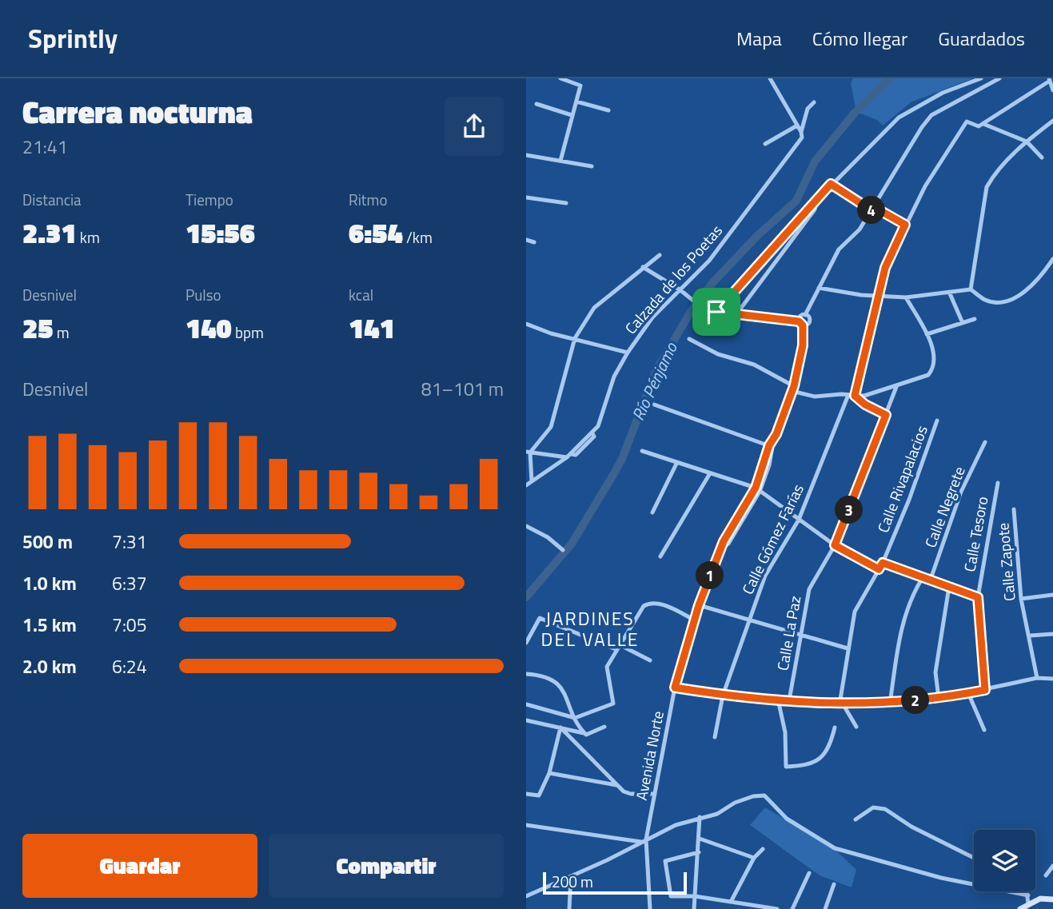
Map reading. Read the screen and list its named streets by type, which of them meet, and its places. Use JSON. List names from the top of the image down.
{
  "streets": {
    "street": [
      "Calzada de los Poetas",
      "Calle Rivapalacios",
      "Calle Negrete",
      "Calle Tesoro",
      "Calle Gómez Farías",
      "Calle Zapote",
      "Calle La Paz",
      "Avenida Norte"
    ]
  },
  "districts": ["JARDINES DEL VALLE"],
  "water": ["Río Pénjamo"],
  "scale_bar": "200 m",
  "page": {
    "header": "Sprintly",
    "nav": ["Mapa", "Cómo llegar", "Guardados"],
    "heading": ["Carrera nocturna", "21:41"],
    "stats": [
      ["Distancia", "2.31 km"],
      ["Tiempo", "15:56"],
      ["Ritmo", "6:54 /km"],
      ["Desnivel", "25 m"],
      ["Pulso", "140 bpm"],
      ["kcal", "141"]
    ],
    "pins": [
      "4",
      "3",
      "1",
      "2"
    ],
    "chart": ["Desnivel", "81–101 m"],
    "list": [
      {
        "name": "500 m",
        "note": "7:31"
      },
      {
        "name": "1.0 km",
        "note": "6:37"
      },
      {
        "name": "1.5 km",
        "note": "7:05"
      },
      {
        "name": "2.0 km",
        "note": "6:24"
      }
    ],
    "buttons": ["Guardar", "Compartir"],
    "scale": "200 m"
  }
}
